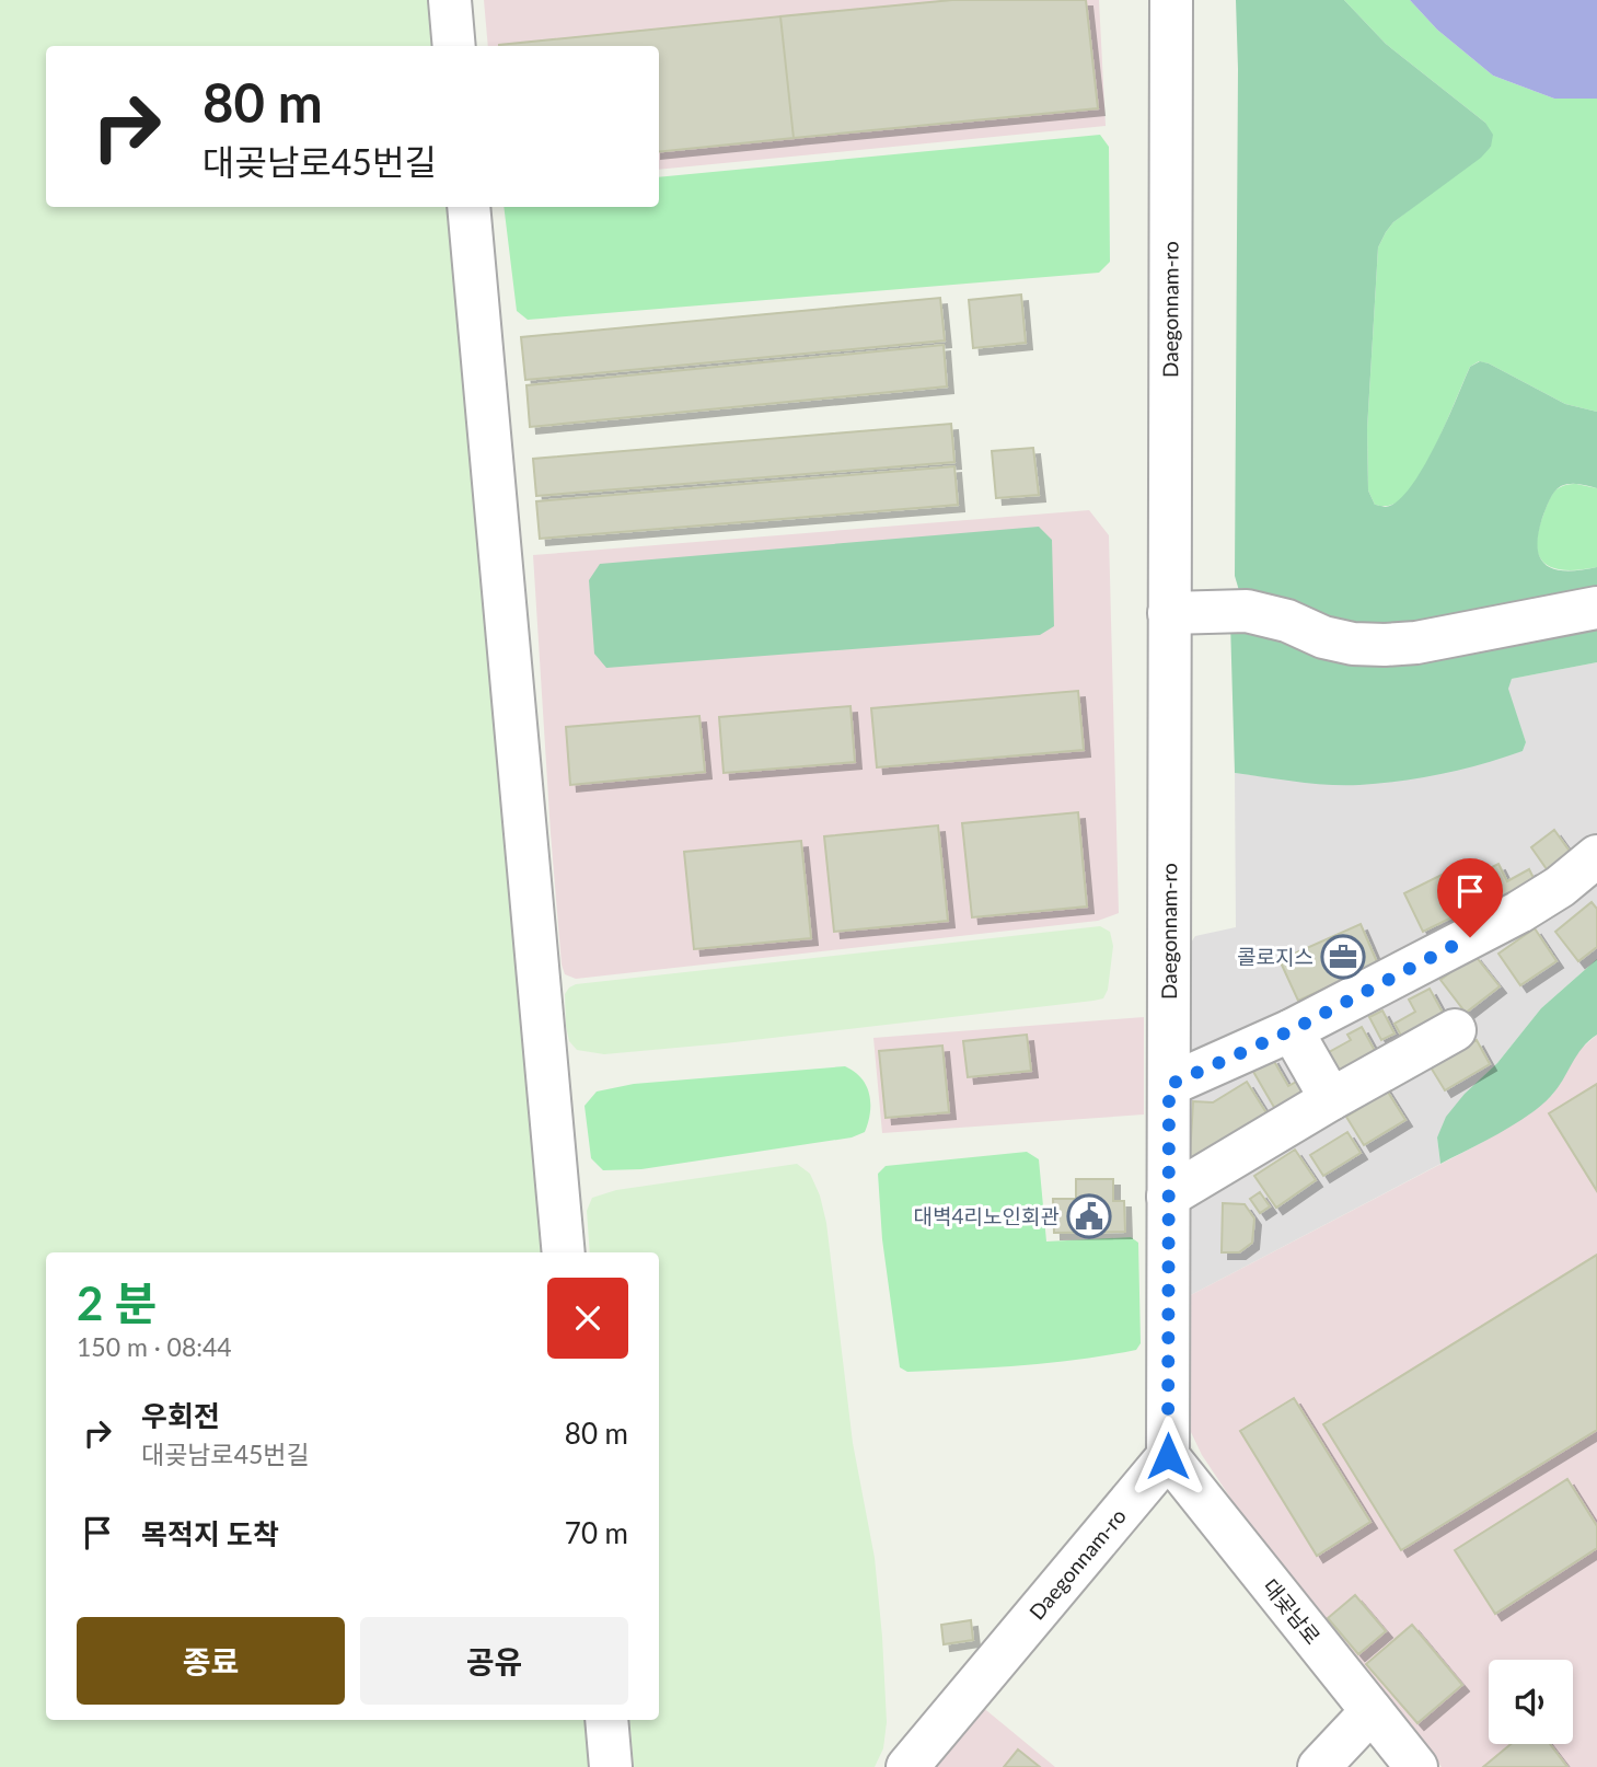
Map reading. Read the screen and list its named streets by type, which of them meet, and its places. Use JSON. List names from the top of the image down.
{
  "streets": {
    "street": ["Daegonnam-ro", "대곶남로"]
  },
  "crossings": [
    ["Daegonnam-ro", "대곶남로"]
  ],
  "places": {
    "office": ["콜로지스"],
    "public building": ["대벽4리노인회관"]
  },
  "page": {
    "turn": ["80 m", "대곶남로45번길"],
    "heading": ["2 분", "150 m · 08:44"],
    "list": [
      {
        "name": "우회전",
        "note": "대곶남로45번길",
        "value": "80 m"
      },
      {
        "name": "목적지 도착",
        "value": "70 m"
      }
    ],
    "buttons": ["종료", "공유"]
  }
}
